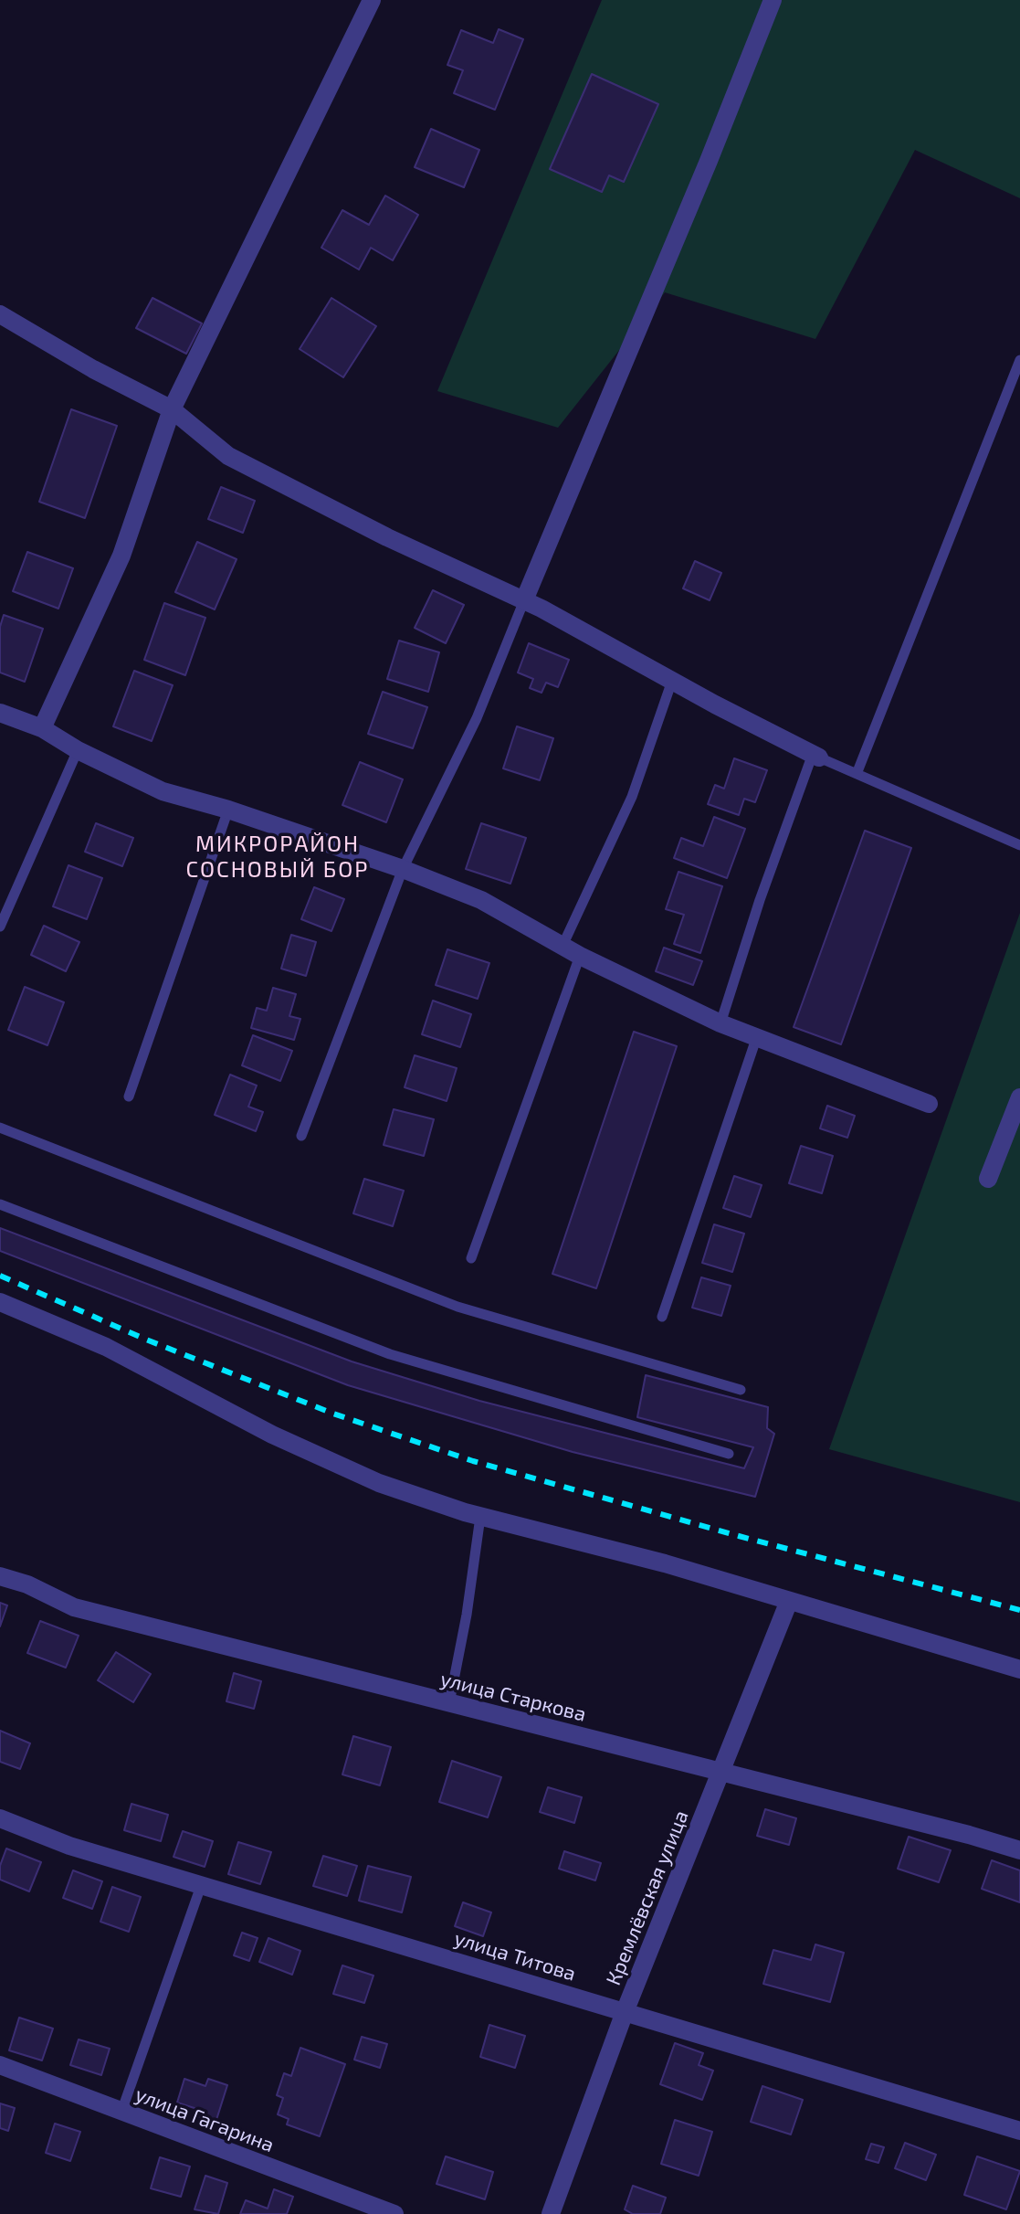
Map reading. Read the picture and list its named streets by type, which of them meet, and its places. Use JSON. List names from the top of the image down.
{
  "streets": {
    "street": [
      "улица Старкова",
      "Кремлёвская улица",
      "улица Титова",
      "улица Гагарина"
    ]
  },
  "crossings": [
    ["улица Старкова", "Кремлёвская улица"],
    ["Кремлёвская улица", "улица Титова"]
  ],
  "districts": ["МИКРОРАЙОН СОСНОВЫЙ БОР"]
}
